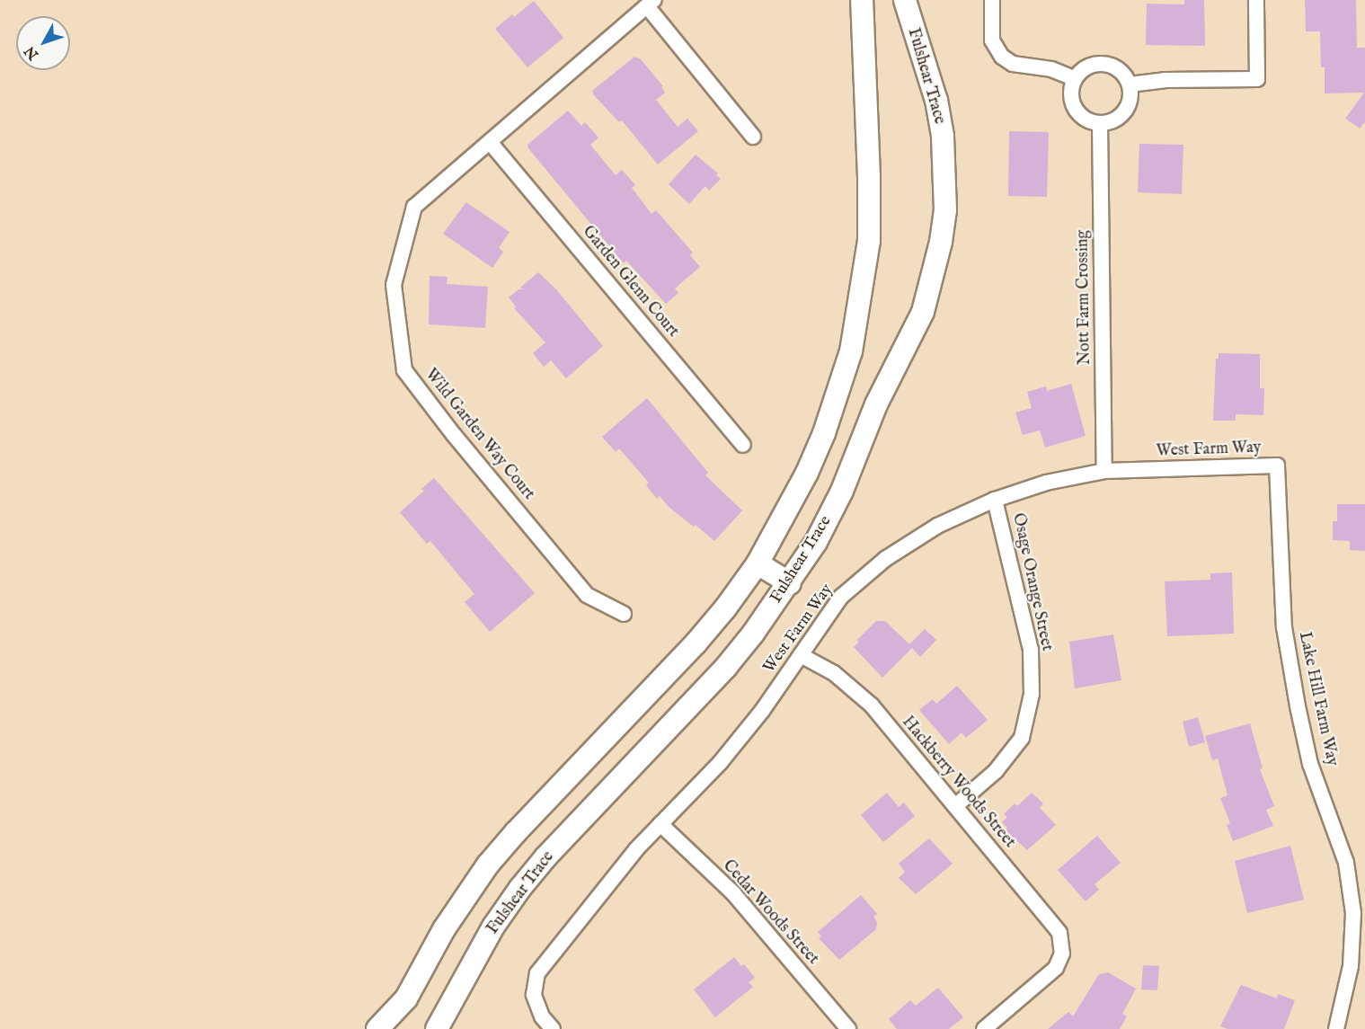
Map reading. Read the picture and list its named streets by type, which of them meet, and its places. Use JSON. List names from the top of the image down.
{
  "streets": {
    "street": [
      "Fulshear Trace",
      "Garden Glenn Court",
      "Nott Farm Crossing",
      "Wild Garden Way Court",
      "West Farm Way",
      "Osage Orange Street",
      "Lake Hill Farm Way",
      "Hackberry Woods Street",
      "Cedar Woods Street"
    ]
  },
  "crossings": [
    ["Garden Glenn Court", "Wild Garden Way Court"],
    ["Nott Farm Crossing", "West Farm Way"],
    ["West Farm Way", "Osage Orange Street"],
    ["West Farm Way", "Lake Hill Farm Way"],
    ["West Farm Way", "Hackberry Woods Street"],
    ["West Farm Way", "Cedar Woods Street"],
    ["Osage Orange Street", "Hackberry Woods Street"]
  ],
  "north": "bottom left"
}
